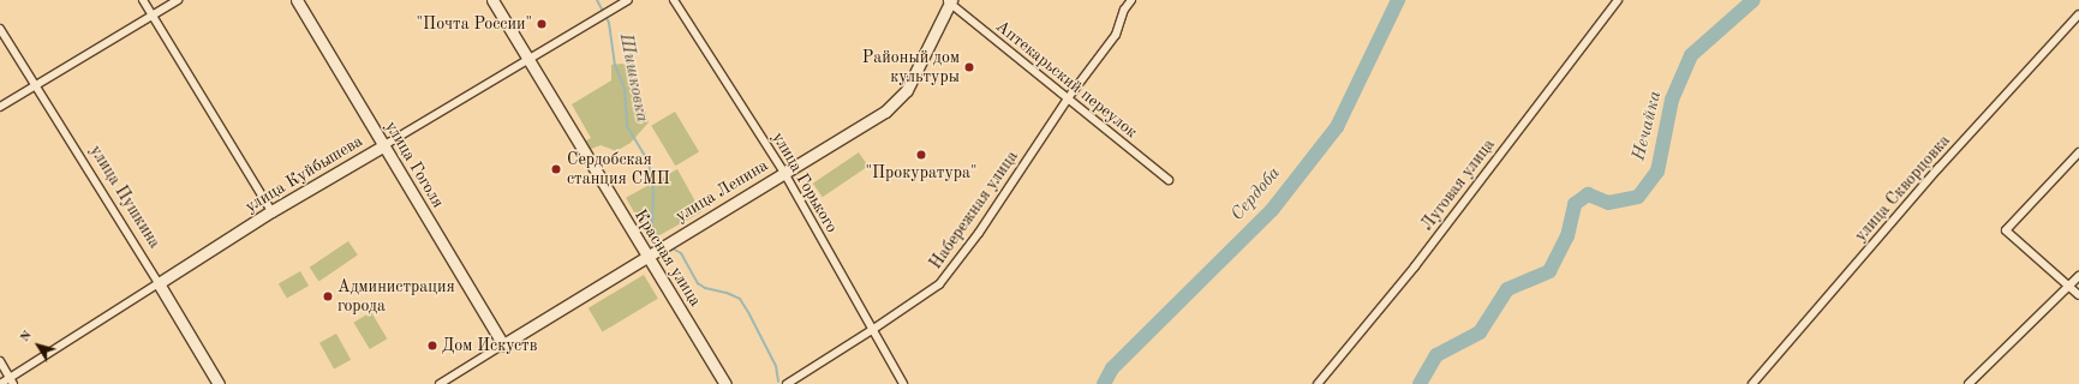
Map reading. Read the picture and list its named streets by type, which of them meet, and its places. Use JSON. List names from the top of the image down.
{
  "streets": {
    "street": [
      "Аптекарьский переулок",
      "улица Гоголя",
      "улица Куйбышева",
      "улица Горького",
      "Луговая улица",
      "улица Скворцовка",
      "улица Ленина",
      "улица Пушкина",
      "Набережная улица",
      "Красная улица"
    ]
  },
  "crossings": [
    ["Аптекарьский переулок", "улица Ленина"],
    ["Аптекарьский переулок", "Набережная улица"],
    ["улица Гоголя", "улица Куйбышева"],
    ["улица Гоголя", "улица Ленина"],
    ["улица Куйбышева", "улица Пушкина"],
    ["улица Куйбышева", "Красная улица"],
    ["улица Горького", "улица Ленина"],
    ["улица Горького", "Набережная улица"],
    ["улица Ленина", "Красная улица"]
  ],
  "water": ["Шишковка", "Нечайка", "Сердоба"],
  "places": [
    "\"Почта России\"",
    "Районый дом культуры",
    "\"Прокуратура\"",
    "Сердобская станция СМП",
    "Администрация города",
    "Дом Искуств"
  ],
  "north": "top left"
}
